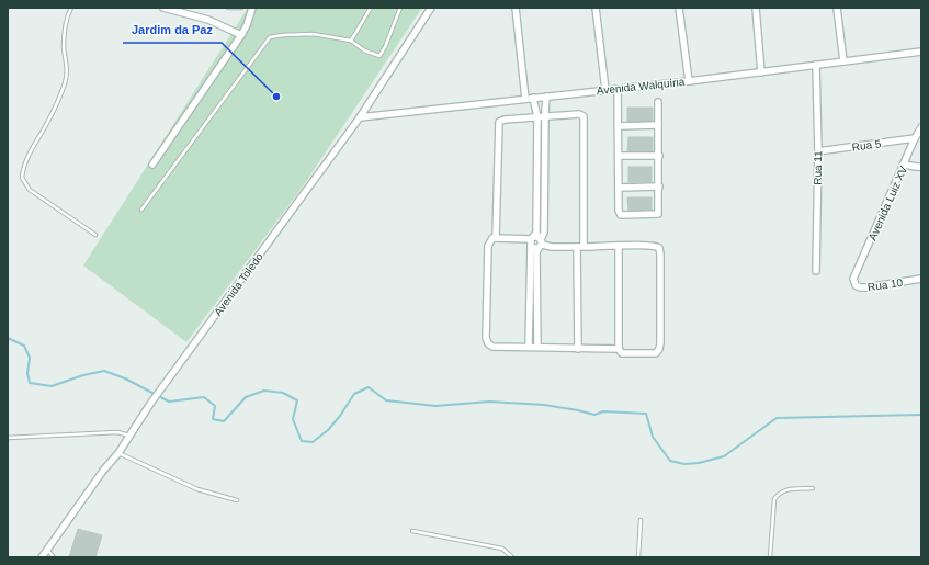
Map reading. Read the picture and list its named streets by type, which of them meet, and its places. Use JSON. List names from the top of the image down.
{
  "streets": {
    "street": [
      "Avenida Walquíria",
      "Rua 5",
      "Rua 11",
      "Avenida Luiz XV",
      "Avenida Toledo",
      "Rua 10"
    ]
  },
  "crossings": [
    ["Avenida Walquíria", "Rua 11"],
    ["Avenida Walquíria", "Avenida Toledo"],
    ["Rua 5", "Rua 11"],
    ["Rua 5", "Avenida Luiz XV"],
    ["Avenida Luiz XV", "Rua 10"]
  ],
  "places": ["Jardim da Paz"]
}
